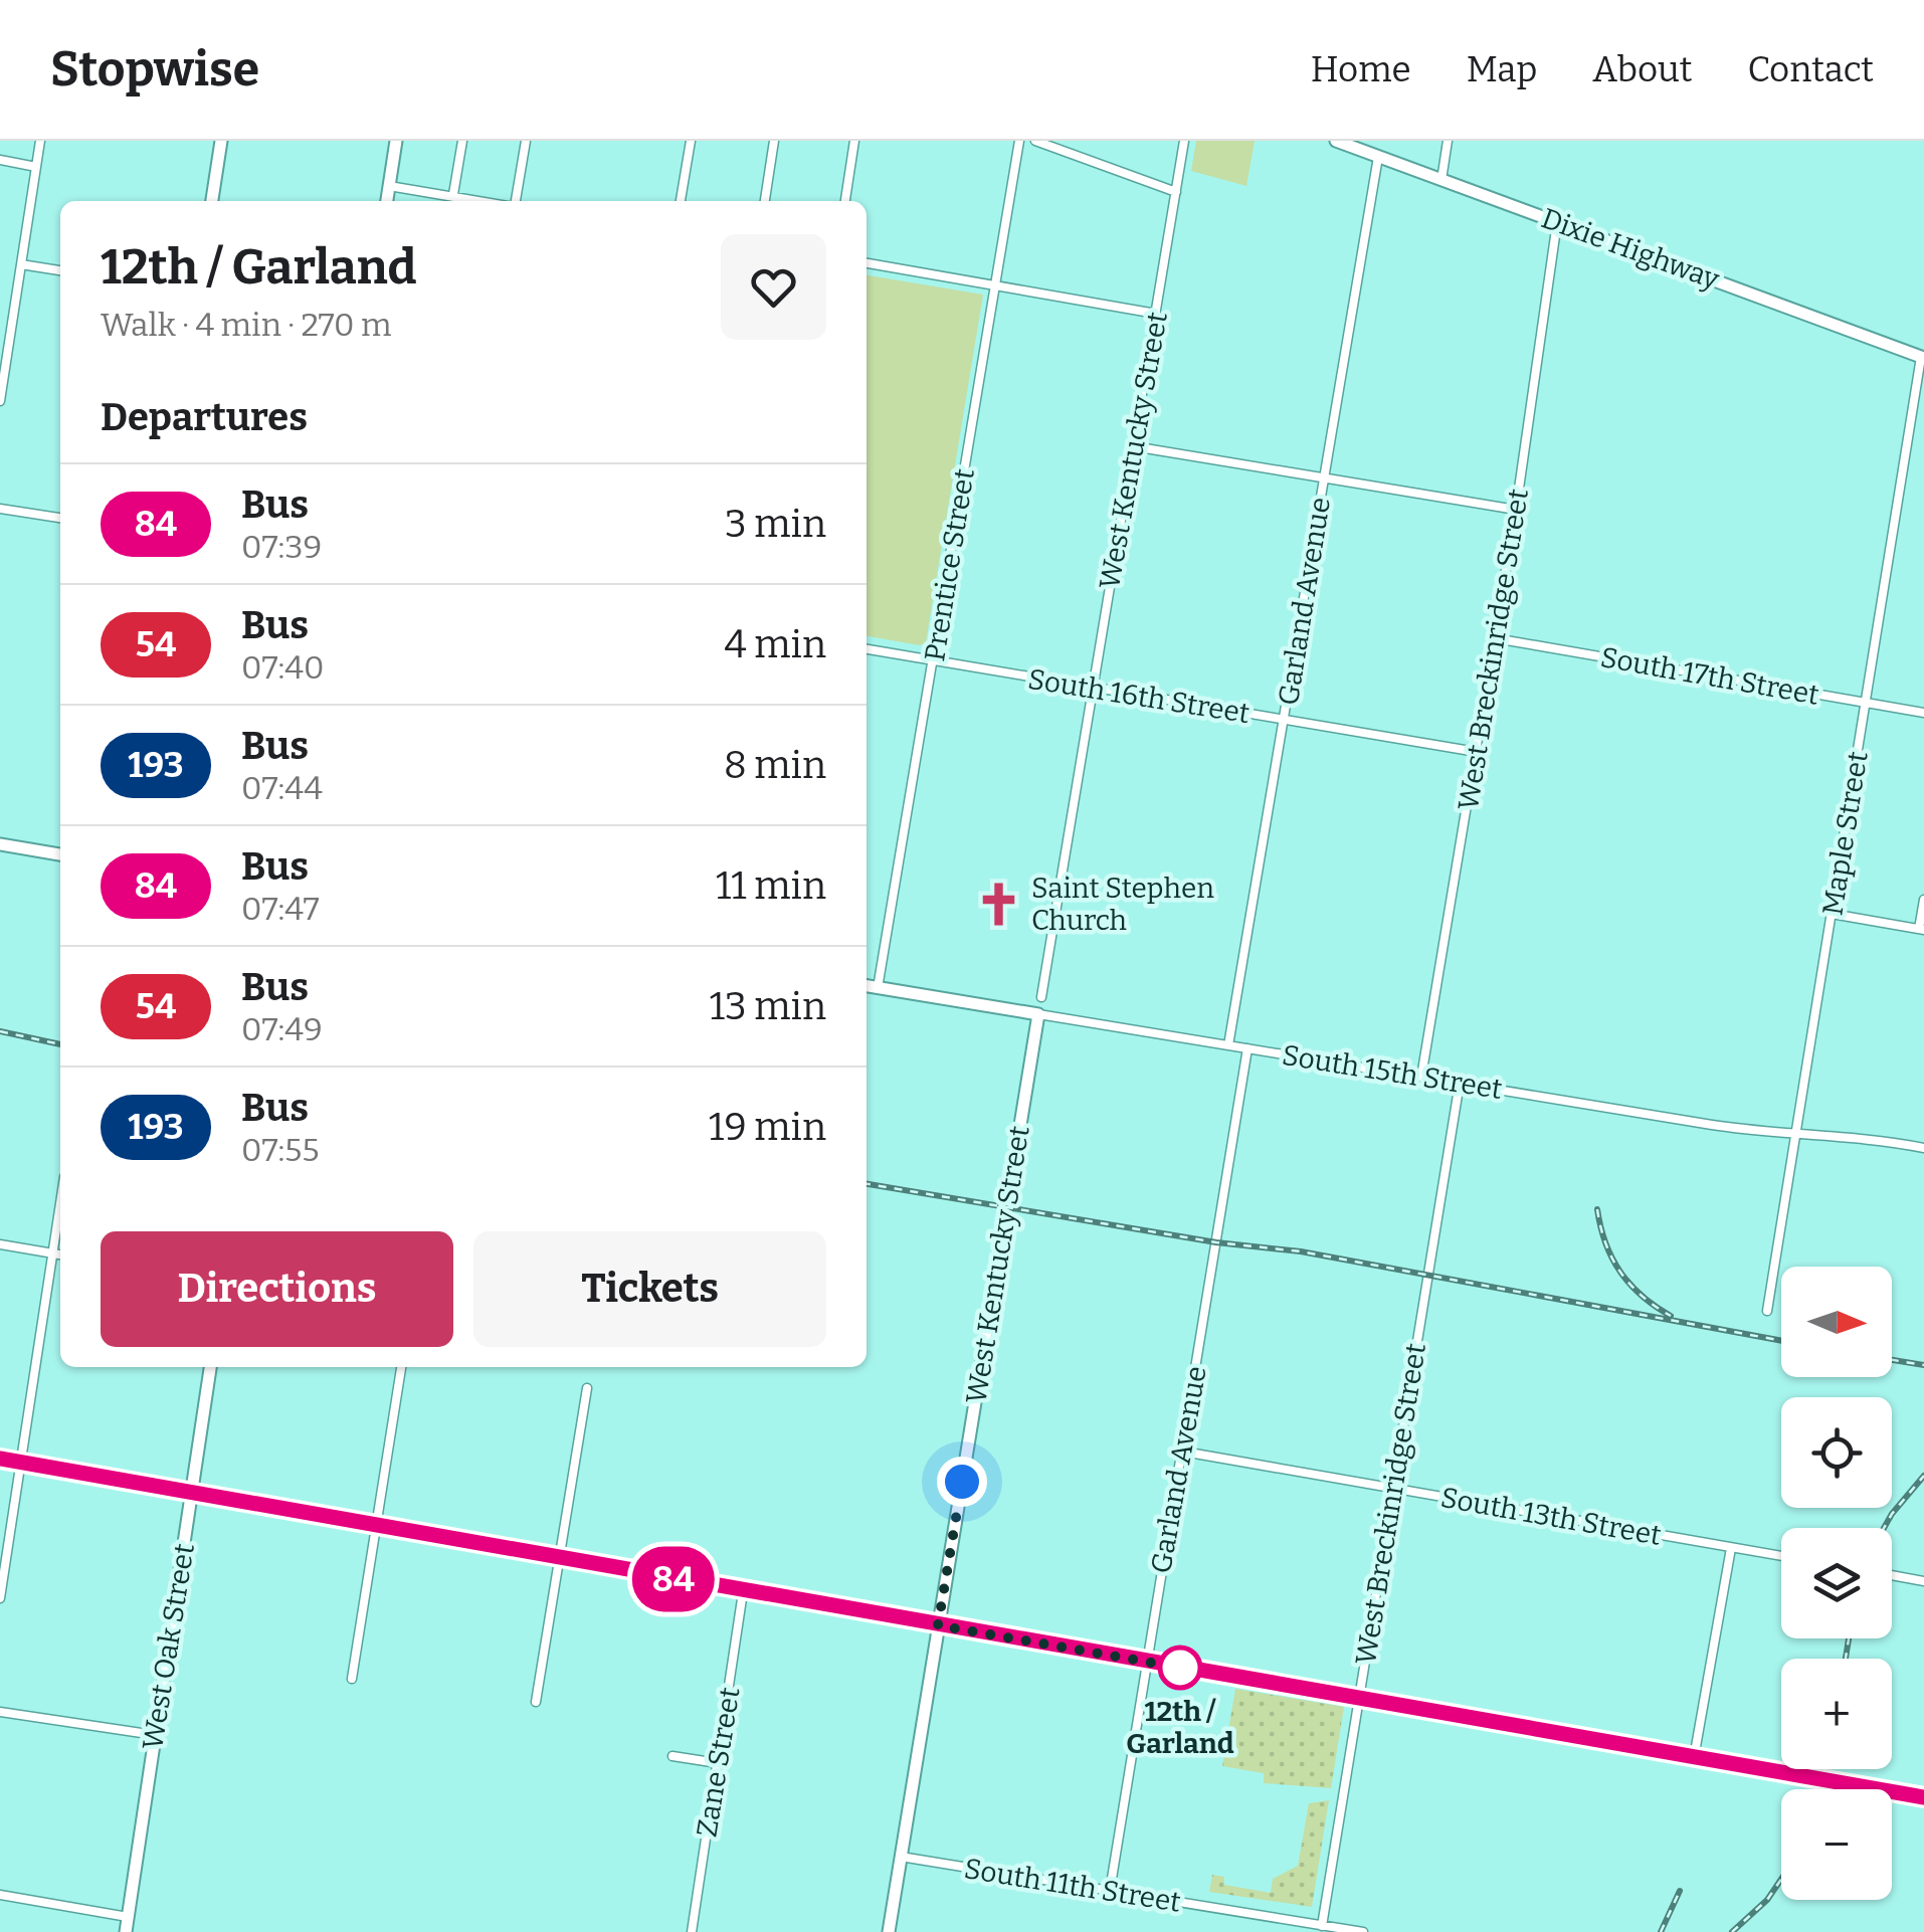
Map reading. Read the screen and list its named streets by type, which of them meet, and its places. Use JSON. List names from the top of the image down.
{
  "streets": {
    "street": [
      "Dixie Highway",
      "West Kentucky Street",
      "Prentice Street",
      "Garland Avenue",
      "West Breckinridge Street",
      "South 17th Street",
      "South 16th Street",
      "Maple Street",
      "South 15th Street",
      "South 13th Street",
      "West Oak Street",
      "Zane Street",
      "South 11th Street"
    ]
  },
  "crossings": [
    ["Dixie Highway", "Garland Avenue"],
    ["Dixie Highway", "West Breckinridge Street"],
    ["Dixie Highway", "Maple Street"],
    ["West Kentucky Street", "South 16th Street"],
    ["West Kentucky Street", "South 15th Street"],
    ["West Kentucky Street", "South 11th Street"],
    ["Prentice Street", "South 16th Street"],
    ["Prentice Street", "South 15th Street"],
    ["Garland Avenue", "South 16th Street"],
    ["Garland Avenue", "South 15th Street"],
    ["Garland Avenue", "South 13th Street"],
    ["Garland Avenue", "South 11th Street"],
    ["West Breckinridge Street", "South 17th Street"],
    ["West Breckinridge Street", "South 16th Street"],
    ["West Breckinridge Street", "South 15th Street"],
    ["West Breckinridge Street", "South 13th Street"],
    ["West Breckinridge Street", "South 11th Street"],
    ["South 17th Street", "Maple Street"],
    ["Maple Street", "South 15th Street"]
  ],
  "places": {
    "church": ["Saint Stephen Church"],
    "other": ["12th / Garland"]
  },
  "lines": ["bus line 84"],
  "north": "right",
  "page": {
    "header": "Stopwise",
    "nav": [
      "Home",
      "Map",
      "About",
      "Contact"
    ],
    "on_map": "84",
    "heading": [
      ["12th / Garland", "Walk · 4 min · 270 m"],
      "Departures"
    ],
    "list": [
      {
        "mark": "84",
        "name": "Bus",
        "note": "07:39",
        "value": "3 min"
      },
      {
        "mark": "54",
        "name": "Bus",
        "note": "07:40",
        "value": "4 min"
      },
      {
        "mark": "193",
        "name": "Bus",
        "note": "07:44",
        "value": "8 min"
      },
      {
        "mark": "84",
        "name": "Bus",
        "note": "07:47",
        "value": "11 min"
      },
      {
        "mark": "54",
        "name": "Bus",
        "note": "07:49",
        "value": "13 min"
      },
      {
        "mark": "193",
        "name": "Bus",
        "note": "07:55",
        "value": "19 min"
      }
    ],
    "buttons": ["Directions", "Tickets"],
    "map_buttons": ["+", "−"]
  }
}
